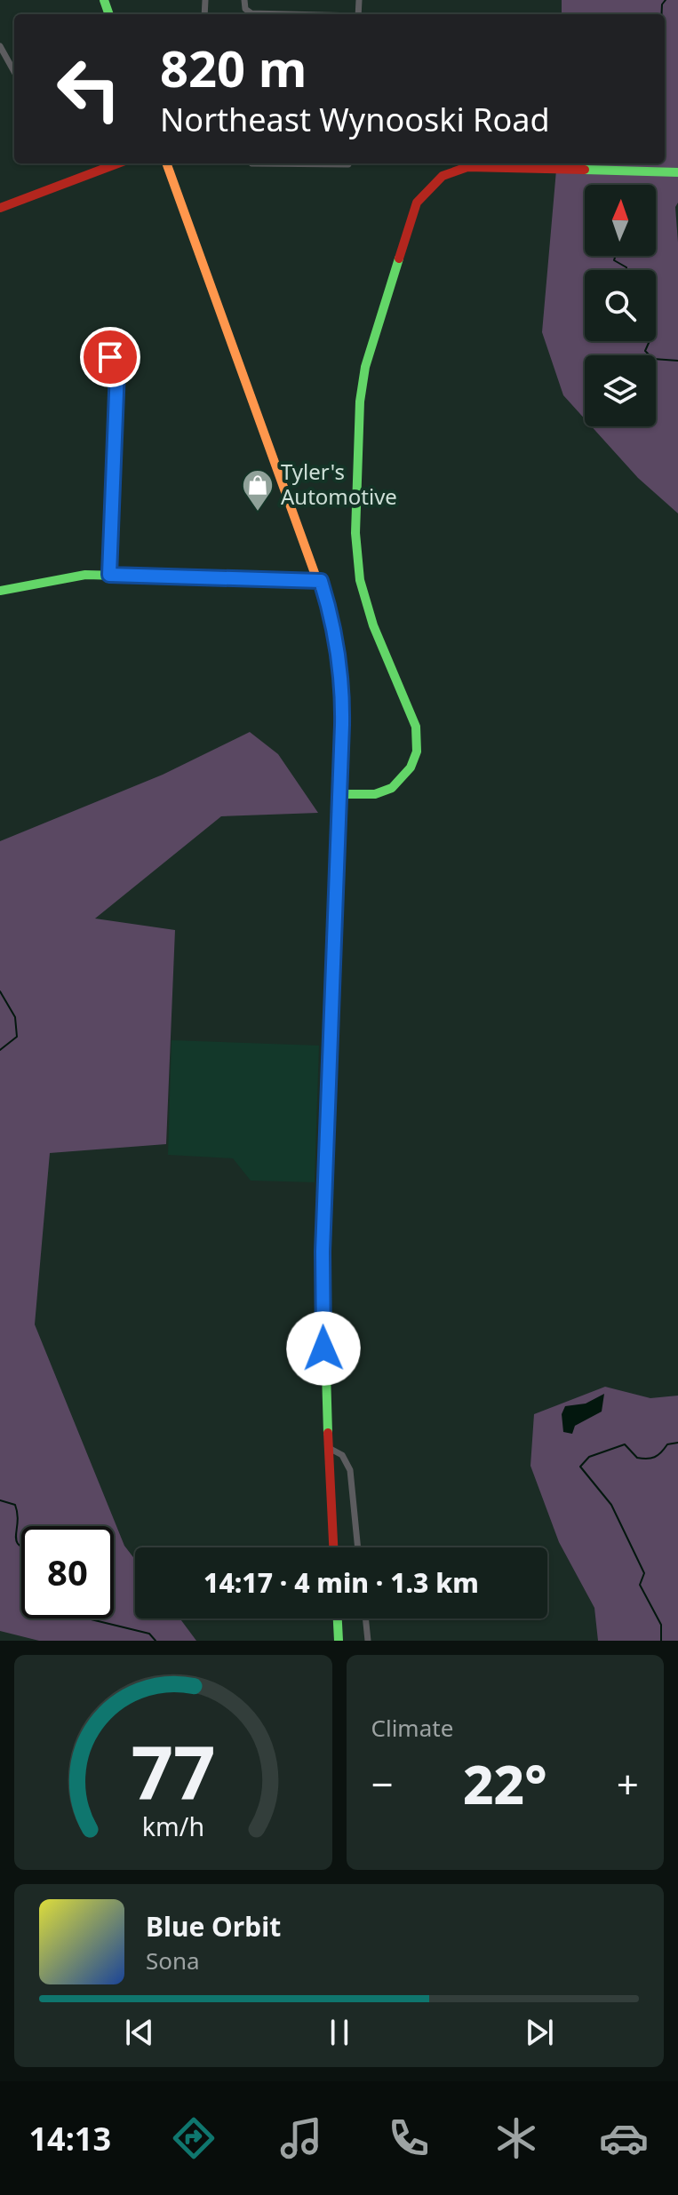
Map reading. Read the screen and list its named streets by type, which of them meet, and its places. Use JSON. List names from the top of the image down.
{
  "places": {
    "shop": ["Tyler's Automotive"]
  },
  "north": "top",
  "page": {
    "turn": ["820 m", "Northeast Wynooski Road"],
    "limit": "80",
    "trip": "14:17 · 4 min · 1.3 km",
    "tile": "Climate",
    "heat": ["−", "22°", "+"],
    "song": ["Blue Orbit", "Sona"],
    "tabs": "14:13",
    "gauge": ["77", "km/h"]
  }
}
